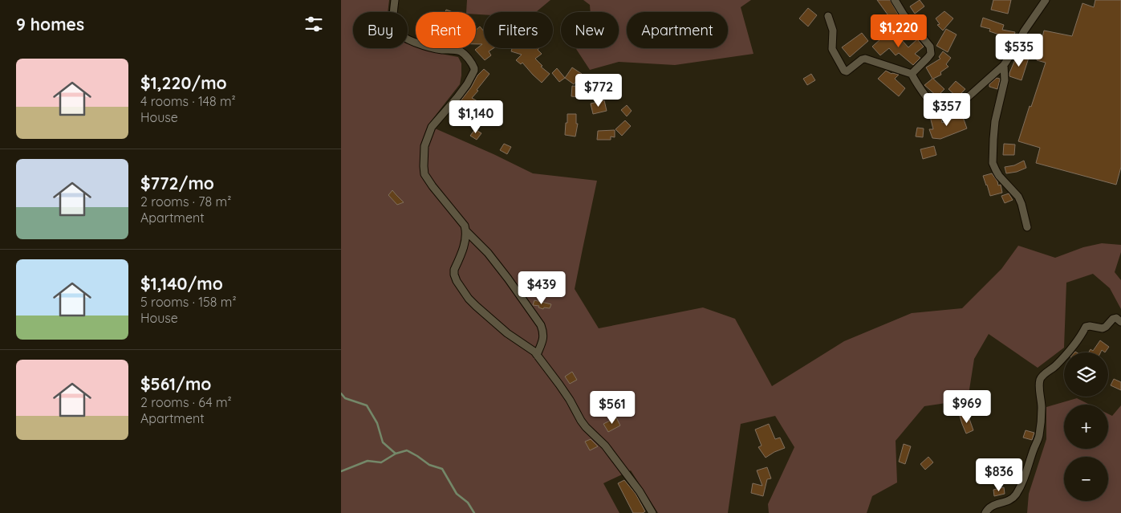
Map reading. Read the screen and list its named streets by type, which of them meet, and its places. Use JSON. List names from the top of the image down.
{
  "page": {
    "heading": "9 homes",
    "chip": [
      "Buy",
      "Rent",
      "Filters",
      "New",
      "Apartment"
    ],
    "price": [
      "$1,220",
      "$535",
      "$772",
      "$357",
      "$1,140",
      "$439",
      "$969",
      "$561",
      "$836"
    ],
    "list": [
      {
        "name": "$1,220/mo",
        "note": "4 rooms · 148 m² · House"
      },
      {
        "name": "$772/mo",
        "note": "2 rooms · 78 m² · Apartment"
      },
      {
        "name": "$1,140/mo",
        "note": "5 rooms · 158 m² · House"
      },
      {
        "name": "$561/mo",
        "note": "2 rooms · 64 m² · Apartment"
      }
    ],
    "map_buttons": ["+", "−"]
  }
}
